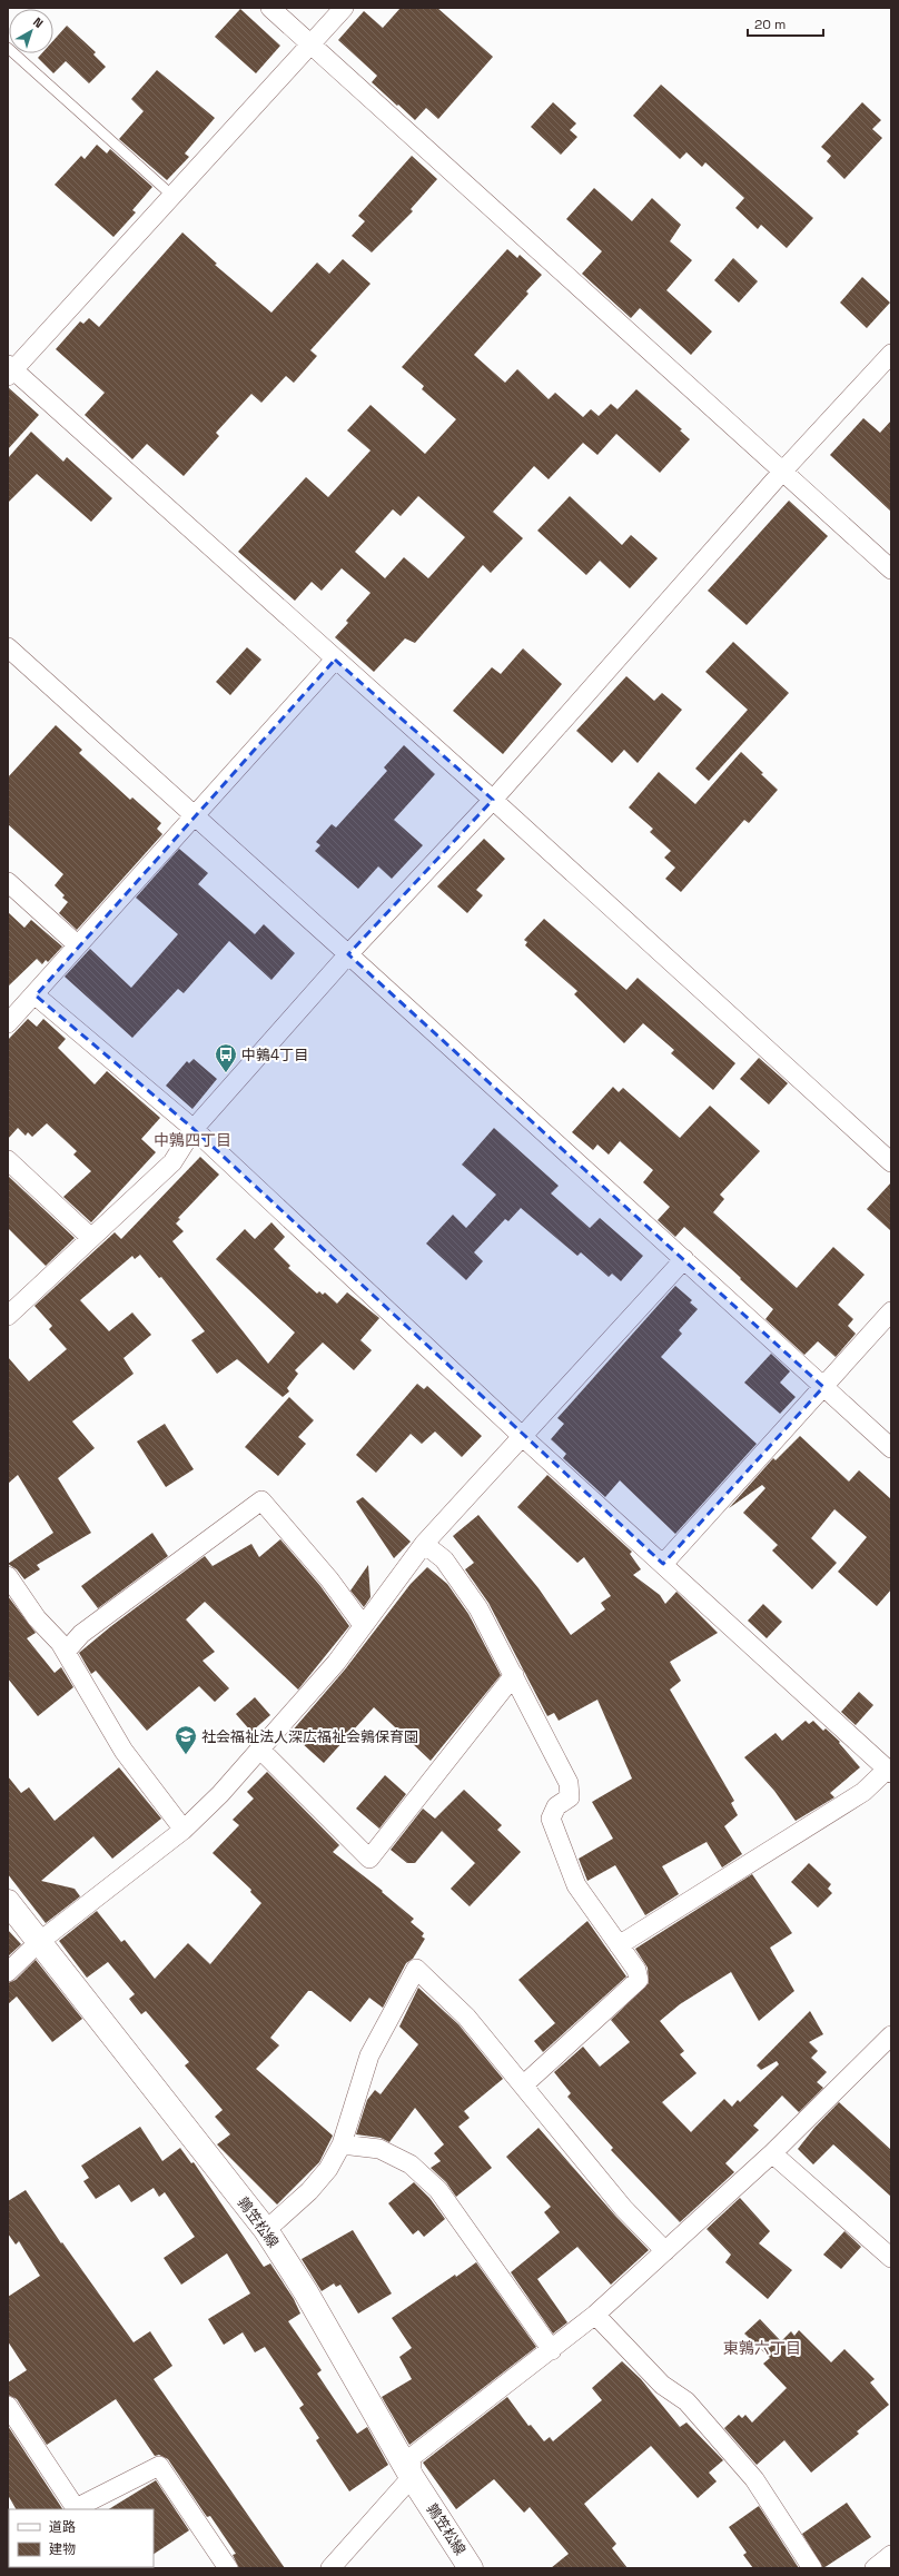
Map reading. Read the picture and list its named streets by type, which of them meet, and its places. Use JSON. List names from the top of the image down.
{
  "streets": {
    "main road": ["鶉笠松線"]
  },
  "districts": ["中鶉四丁目", "東鶉六丁目"],
  "places": {
    "bus stop": ["中鶉4丁目"],
    "school or university": ["社会福祉法人深広福祉会鶉保育園"]
  },
  "legend": ["道路", "建物"],
  "scale_bar": "20 m",
  "north": "top right"
}
